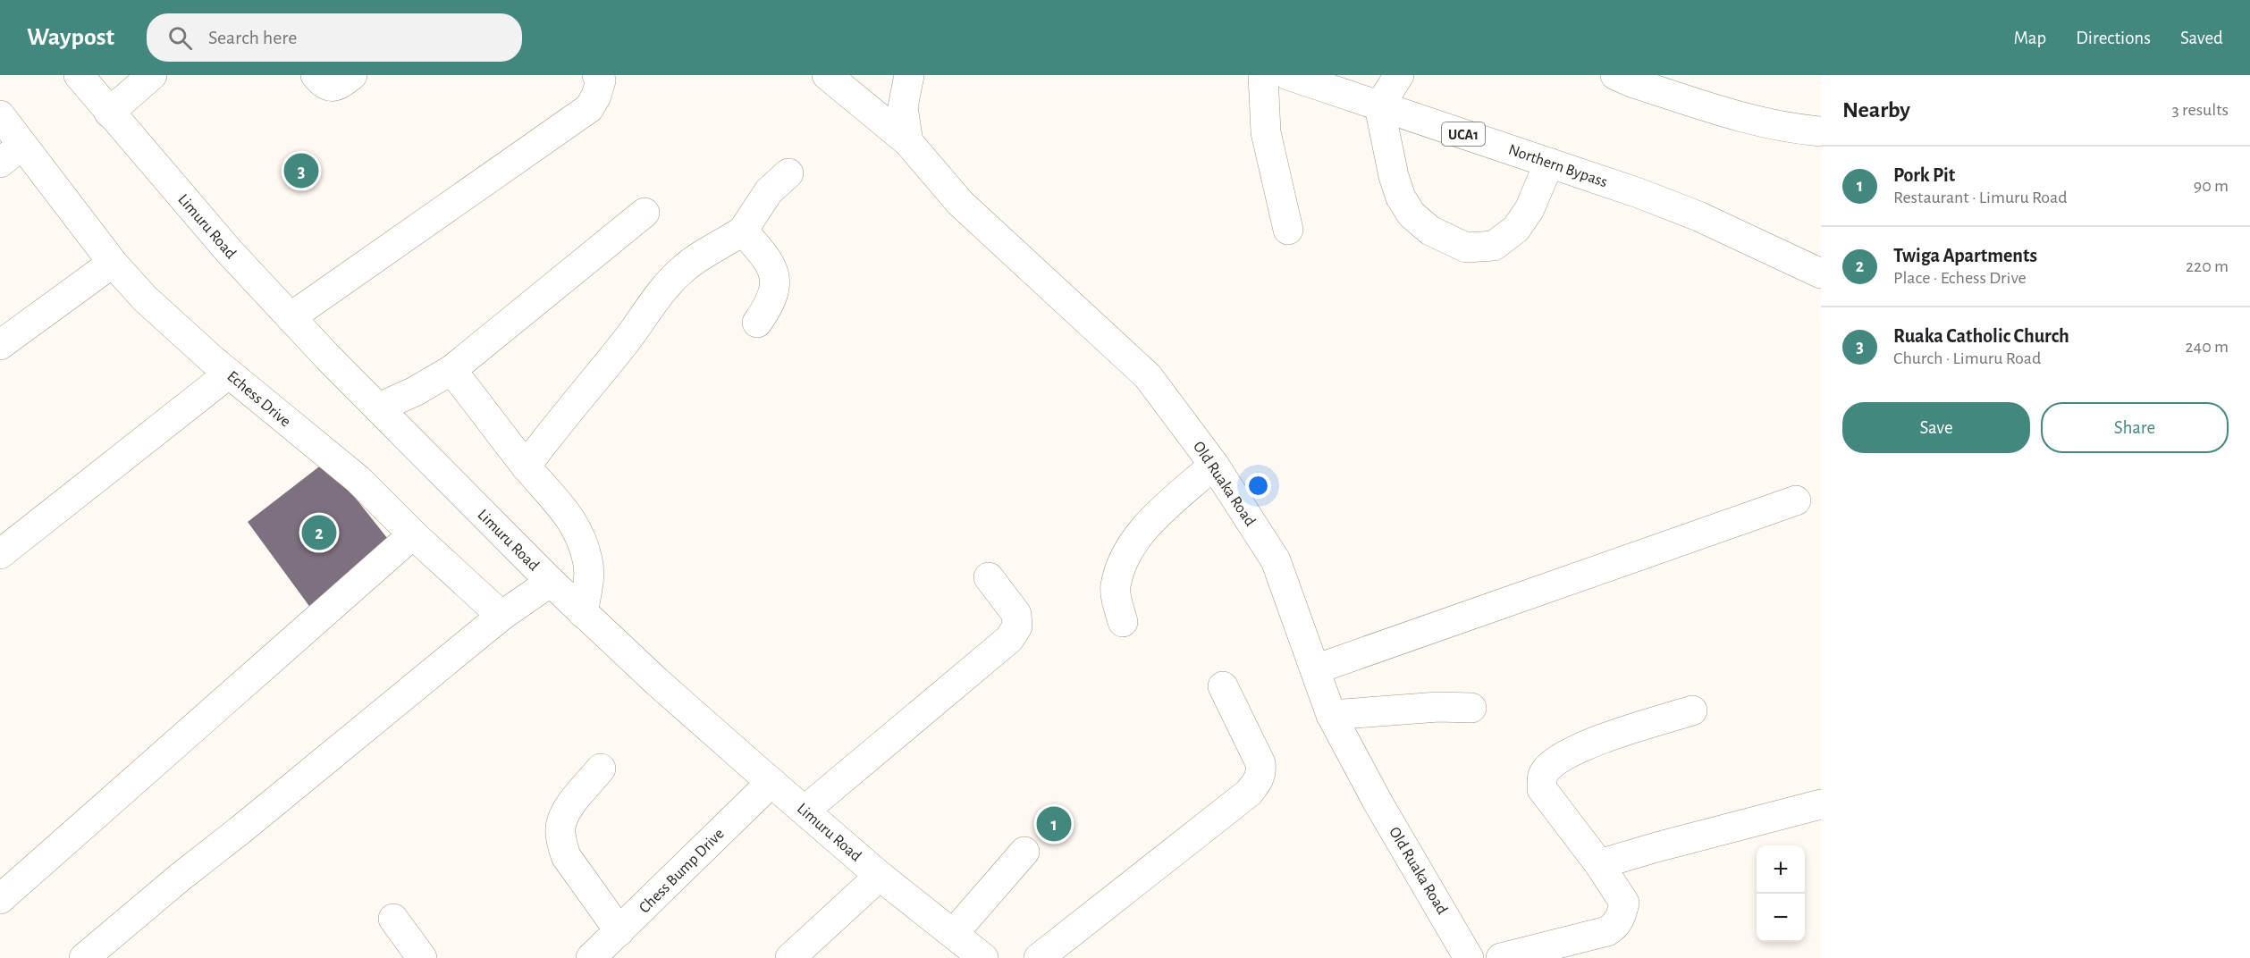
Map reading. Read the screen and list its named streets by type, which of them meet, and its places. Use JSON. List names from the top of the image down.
{
  "streets": {
    "street": [
      "UCA1",
      "Northern Bypass",
      "Limuru Road",
      "Echess Drive",
      "Old Ruaka Road",
      "Chess Bump Drive"
    ]
  },
  "crossings": [
    ["Limuru Road", "Chess Bump Drive"]
  ],
  "page": {
    "header": "Waypost",
    "search": "Search here",
    "nav": ["Map", "Directions", "Saved"],
    "heading": ["Nearby", "3 results"],
    "list": [
      {
        "mark": "1",
        "name": "Pork Pit",
        "note": "Restaurant · Limuru Road",
        "value": "90 m"
      },
      {
        "mark": "2",
        "name": "Twiga Apartments",
        "note": "Place · Echess Drive",
        "value": "220 m"
      },
      {
        "mark": "3",
        "name": "Ruaka Catholic Church",
        "note": "Church · Limuru Road",
        "value": "240 m"
      }
    ],
    "pins": ["3", "2", "1"],
    "buttons": ["Save", "Share"],
    "map_buttons": ["+", "−"]
  }
}
